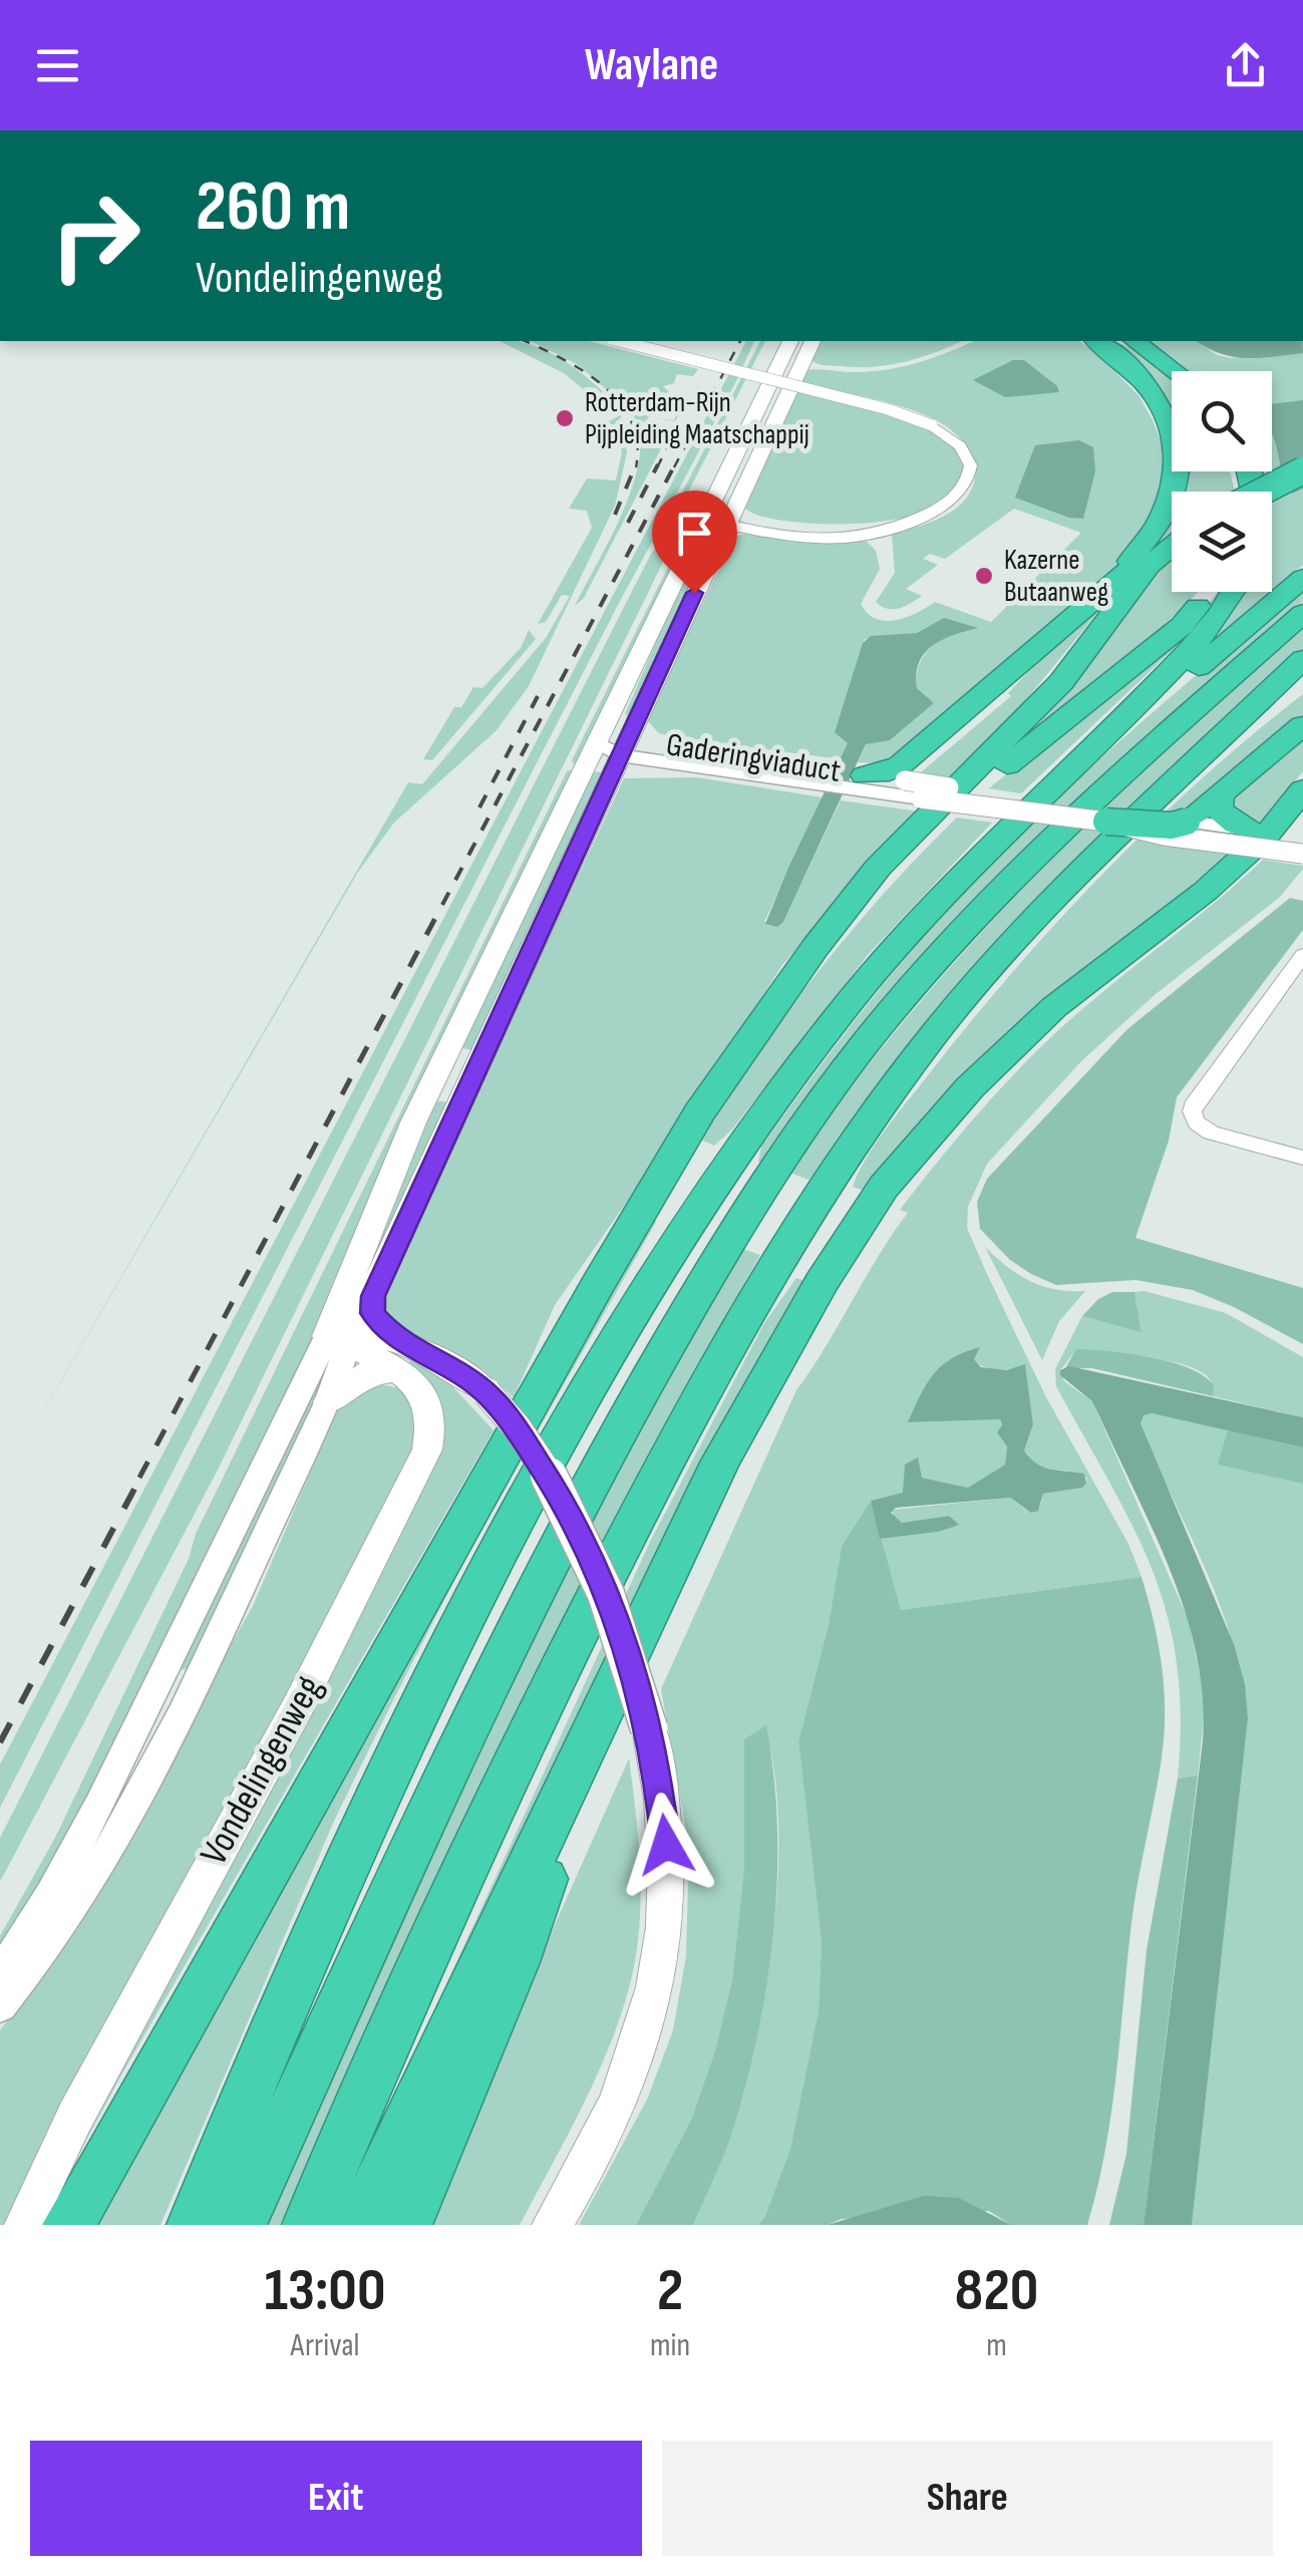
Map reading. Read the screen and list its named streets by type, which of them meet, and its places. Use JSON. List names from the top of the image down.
{
  "streets": {
    "main road": ["Vondelingenweg"],
    "street": ["Gaderingviaduct"]
  },
  "places": ["Rotterdam-Rijn Pijpleiding Maatschappij", "Kazerne Butaanweg"],
  "page": {
    "header": "Waylane",
    "turn": ["260 m", "Vondelingenweg"],
    "eta": [
      "13:00",
      "Arrival",
      "2",
      "min",
      "820",
      "m"
    ],
    "buttons": ["Exit", "Share"]
  }
}
